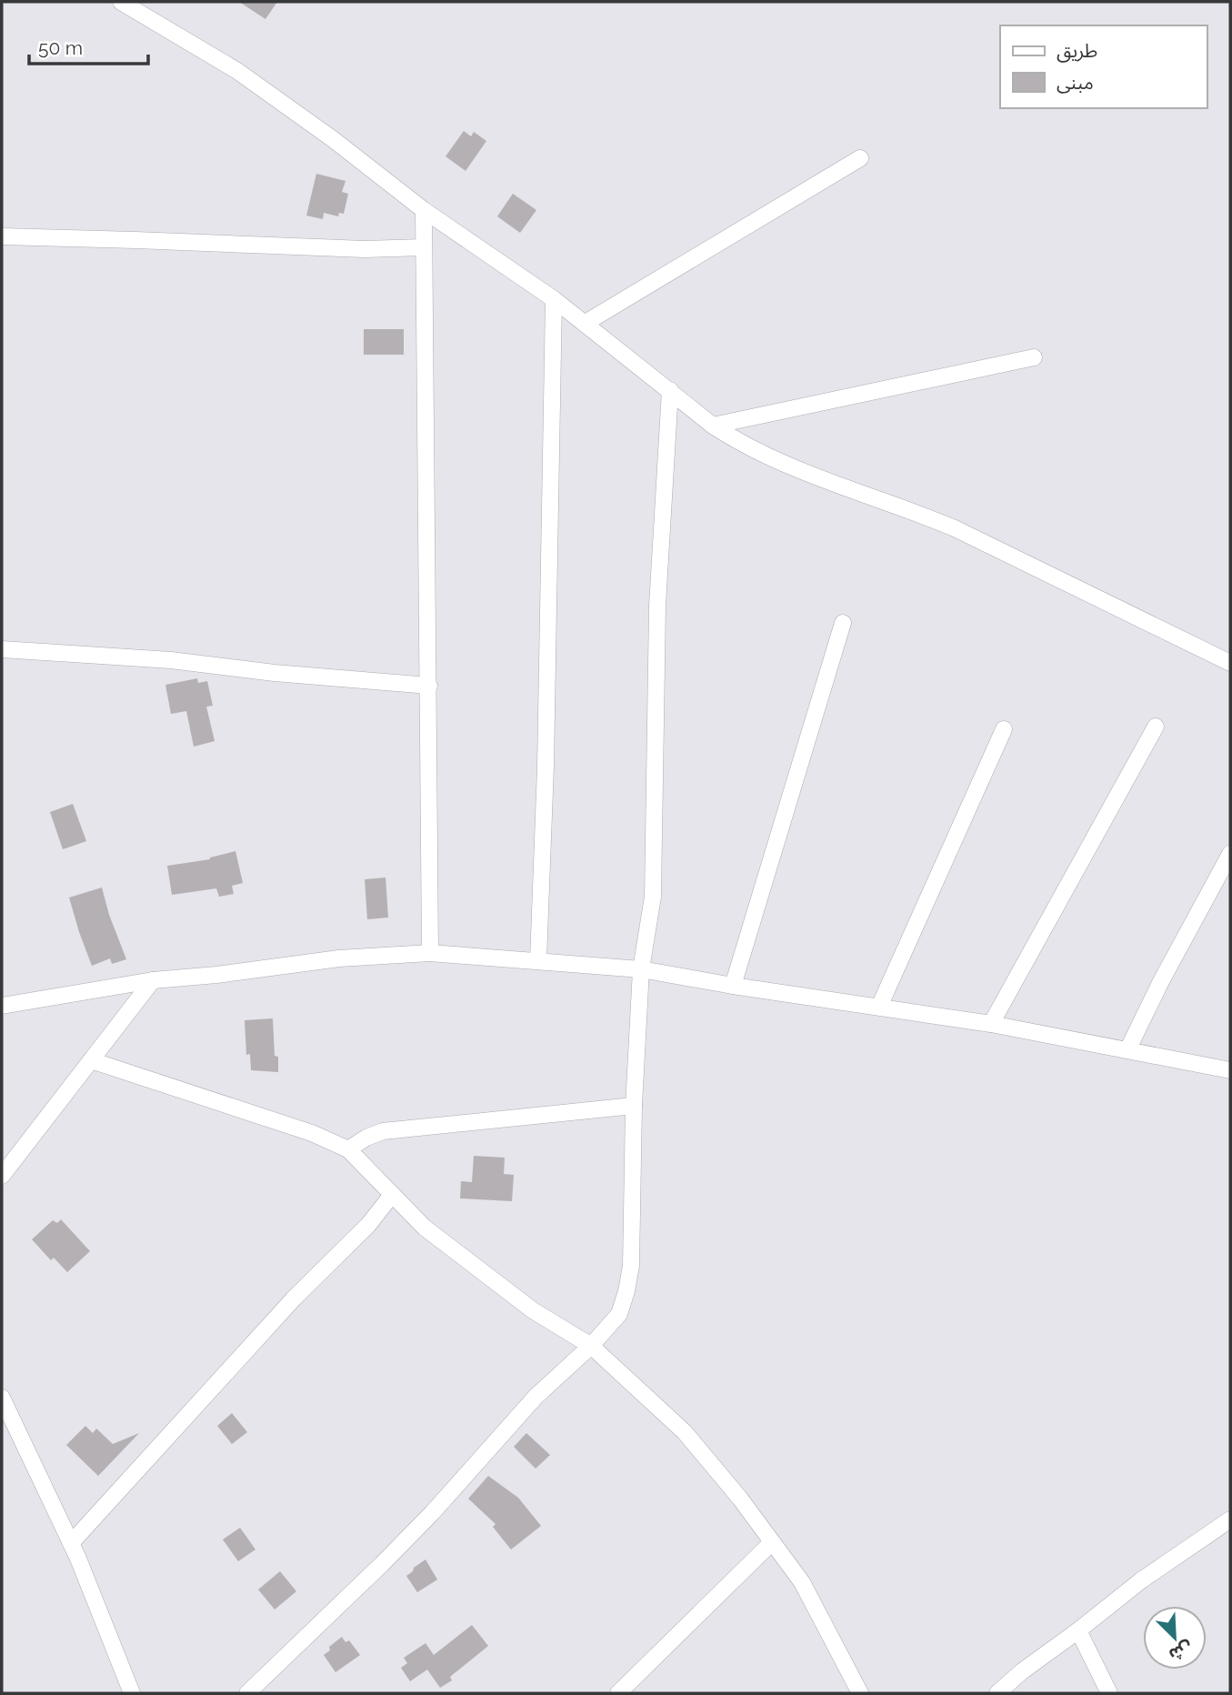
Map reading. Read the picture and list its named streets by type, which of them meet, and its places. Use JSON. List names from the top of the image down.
{
  "legend": ["طريق", "مبنى"],
  "scale_bar": "50 m",
  "north": "bottom right"
}
